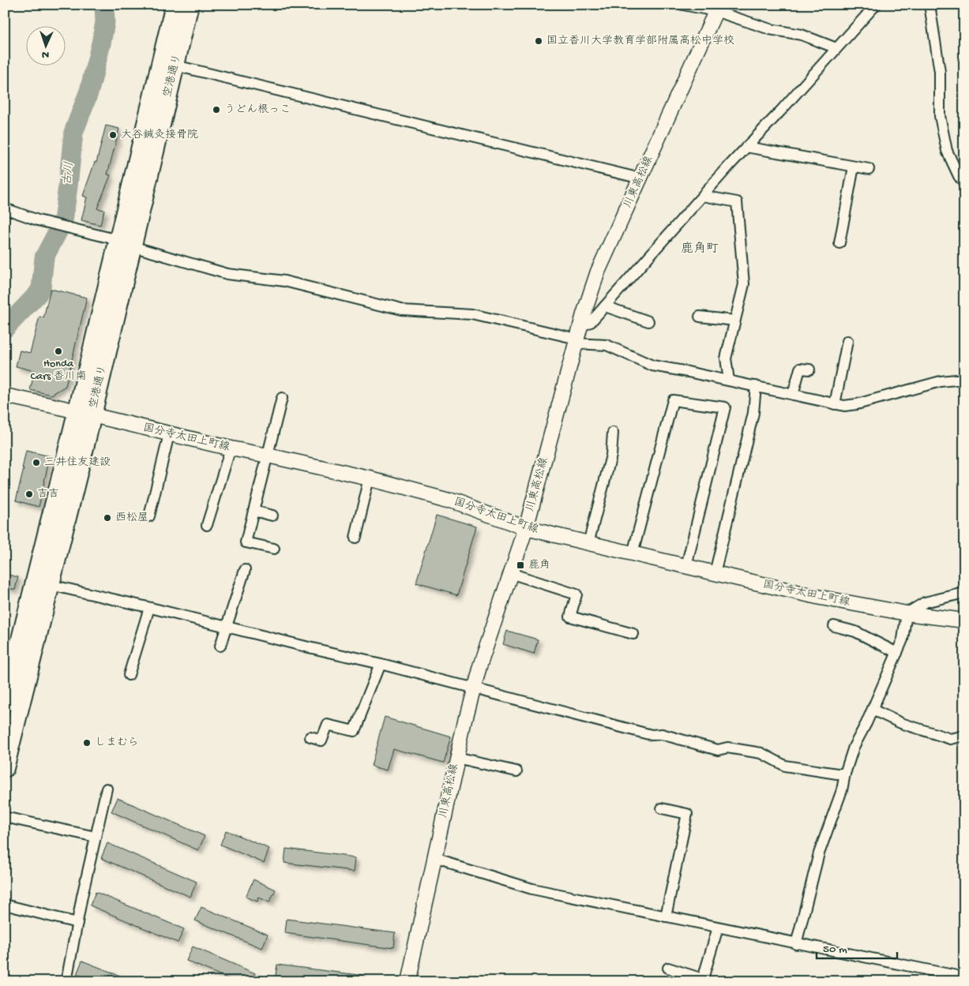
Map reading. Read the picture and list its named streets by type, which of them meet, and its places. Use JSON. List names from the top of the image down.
{
  "streets": {
    "highway": ["空港通り"],
    "main road": ["川東高松線", "国分寺太田上町線"]
  },
  "crossings": [
    ["空港通り", "国分寺太田上町線"],
    ["川東高松線", "国分寺太田上町線"]
  ],
  "districts": ["鹿角町"],
  "water": ["古川"],
  "places": {
    "other": [
      "国立香川大学教育学部附属高松中学校",
      "うどん根っこ",
      "大谷鍼灸接骨院",
      "Honda Cars 香川南",
      "三井住友建設",
      "吉吉",
      "西松屋",
      "しまむら"
    ],
    "transit": ["鹿角"]
  },
  "scale_bar": "50 m",
  "north": "bottom"
}
